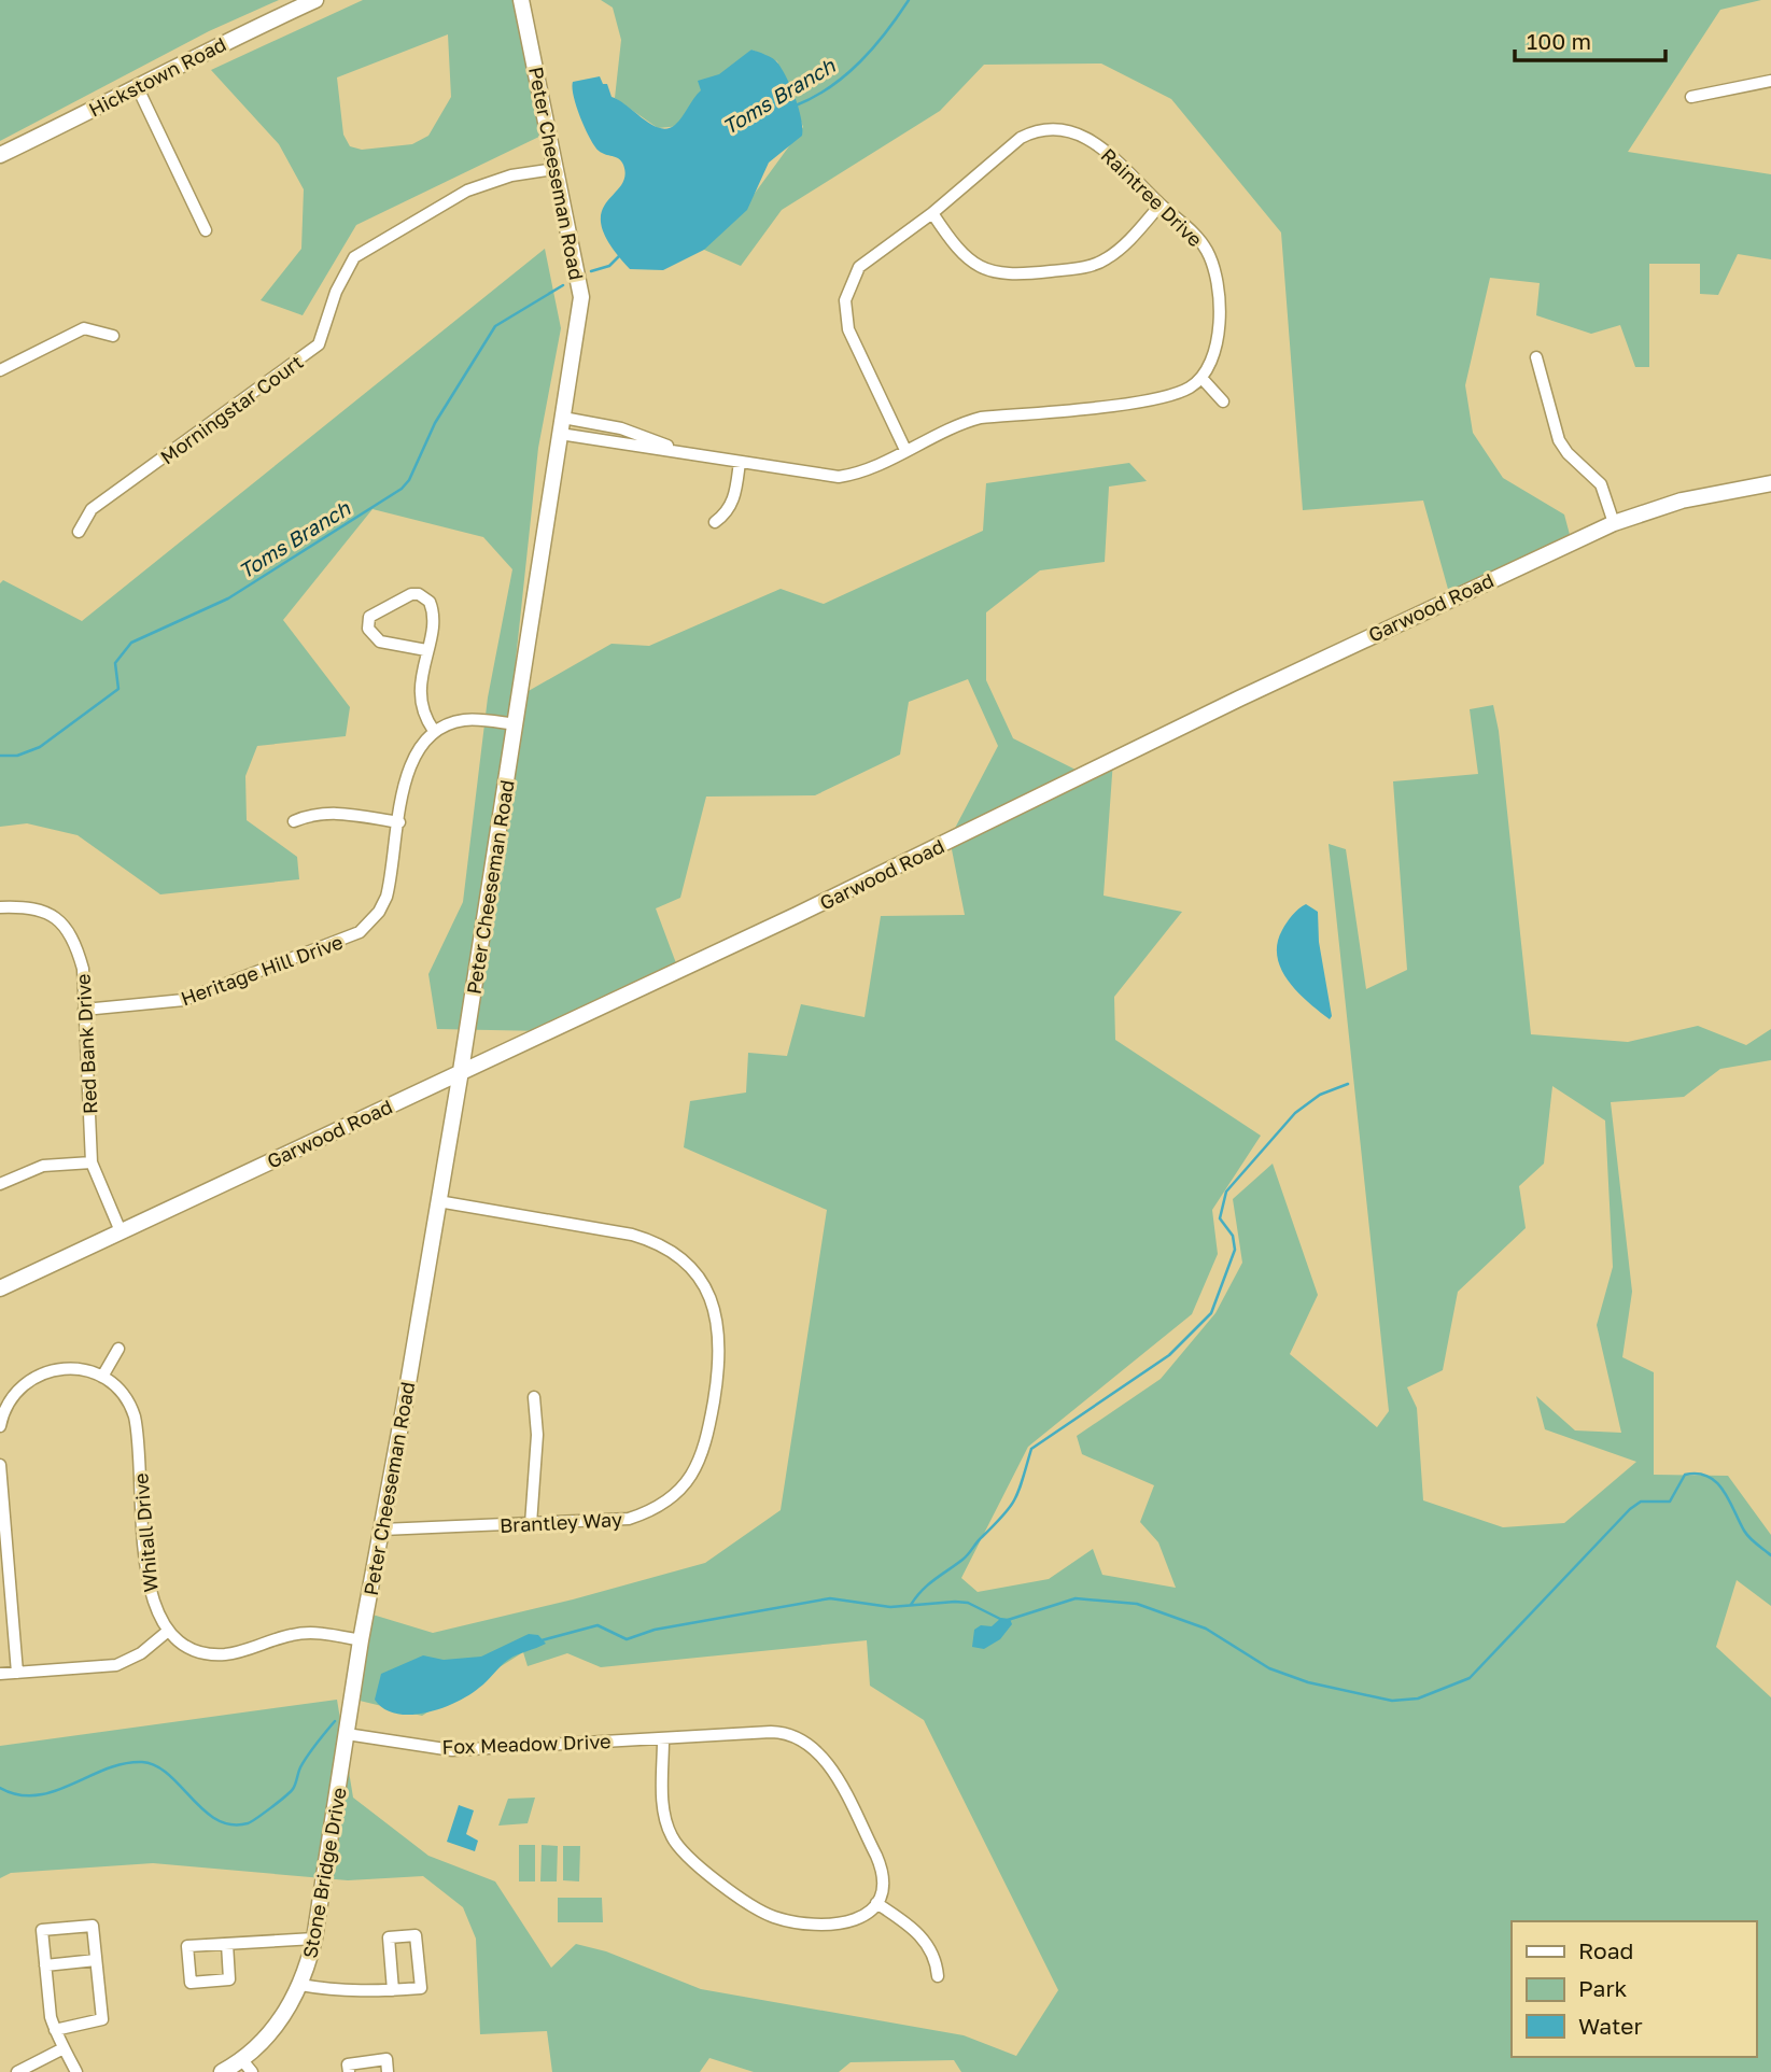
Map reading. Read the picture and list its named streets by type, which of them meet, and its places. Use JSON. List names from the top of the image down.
{
  "streets": {
    "street": [
      "Hickstown Road",
      "Peter Cheeseman Road",
      "Raintree Drive",
      "Morningstar Court",
      "Garwood Road",
      "Heritage Hill Drive",
      "Red Bank Drive",
      "Brantley Way",
      "Whitall Drive",
      "Fox Meadow Drive",
      "Stone Bridge Drive"
    ]
  },
  "crossings": [
    ["Peter Cheeseman Road", "Morningstar Court"],
    ["Peter Cheeseman Road", "Garwood Road"],
    ["Peter Cheeseman Road", "Brantley Way"],
    ["Peter Cheeseman Road", "Fox Meadow Drive"],
    ["Peter Cheeseman Road", "Stone Bridge Drive"],
    ["Garwood Road", "Red Bank Drive"],
    ["Heritage Hill Drive", "Red Bank Drive"]
  ],
  "water": ["Toms Branch"],
  "legend": ["Road", "Park", "Water"],
  "scale_bar": "100 m"
}
